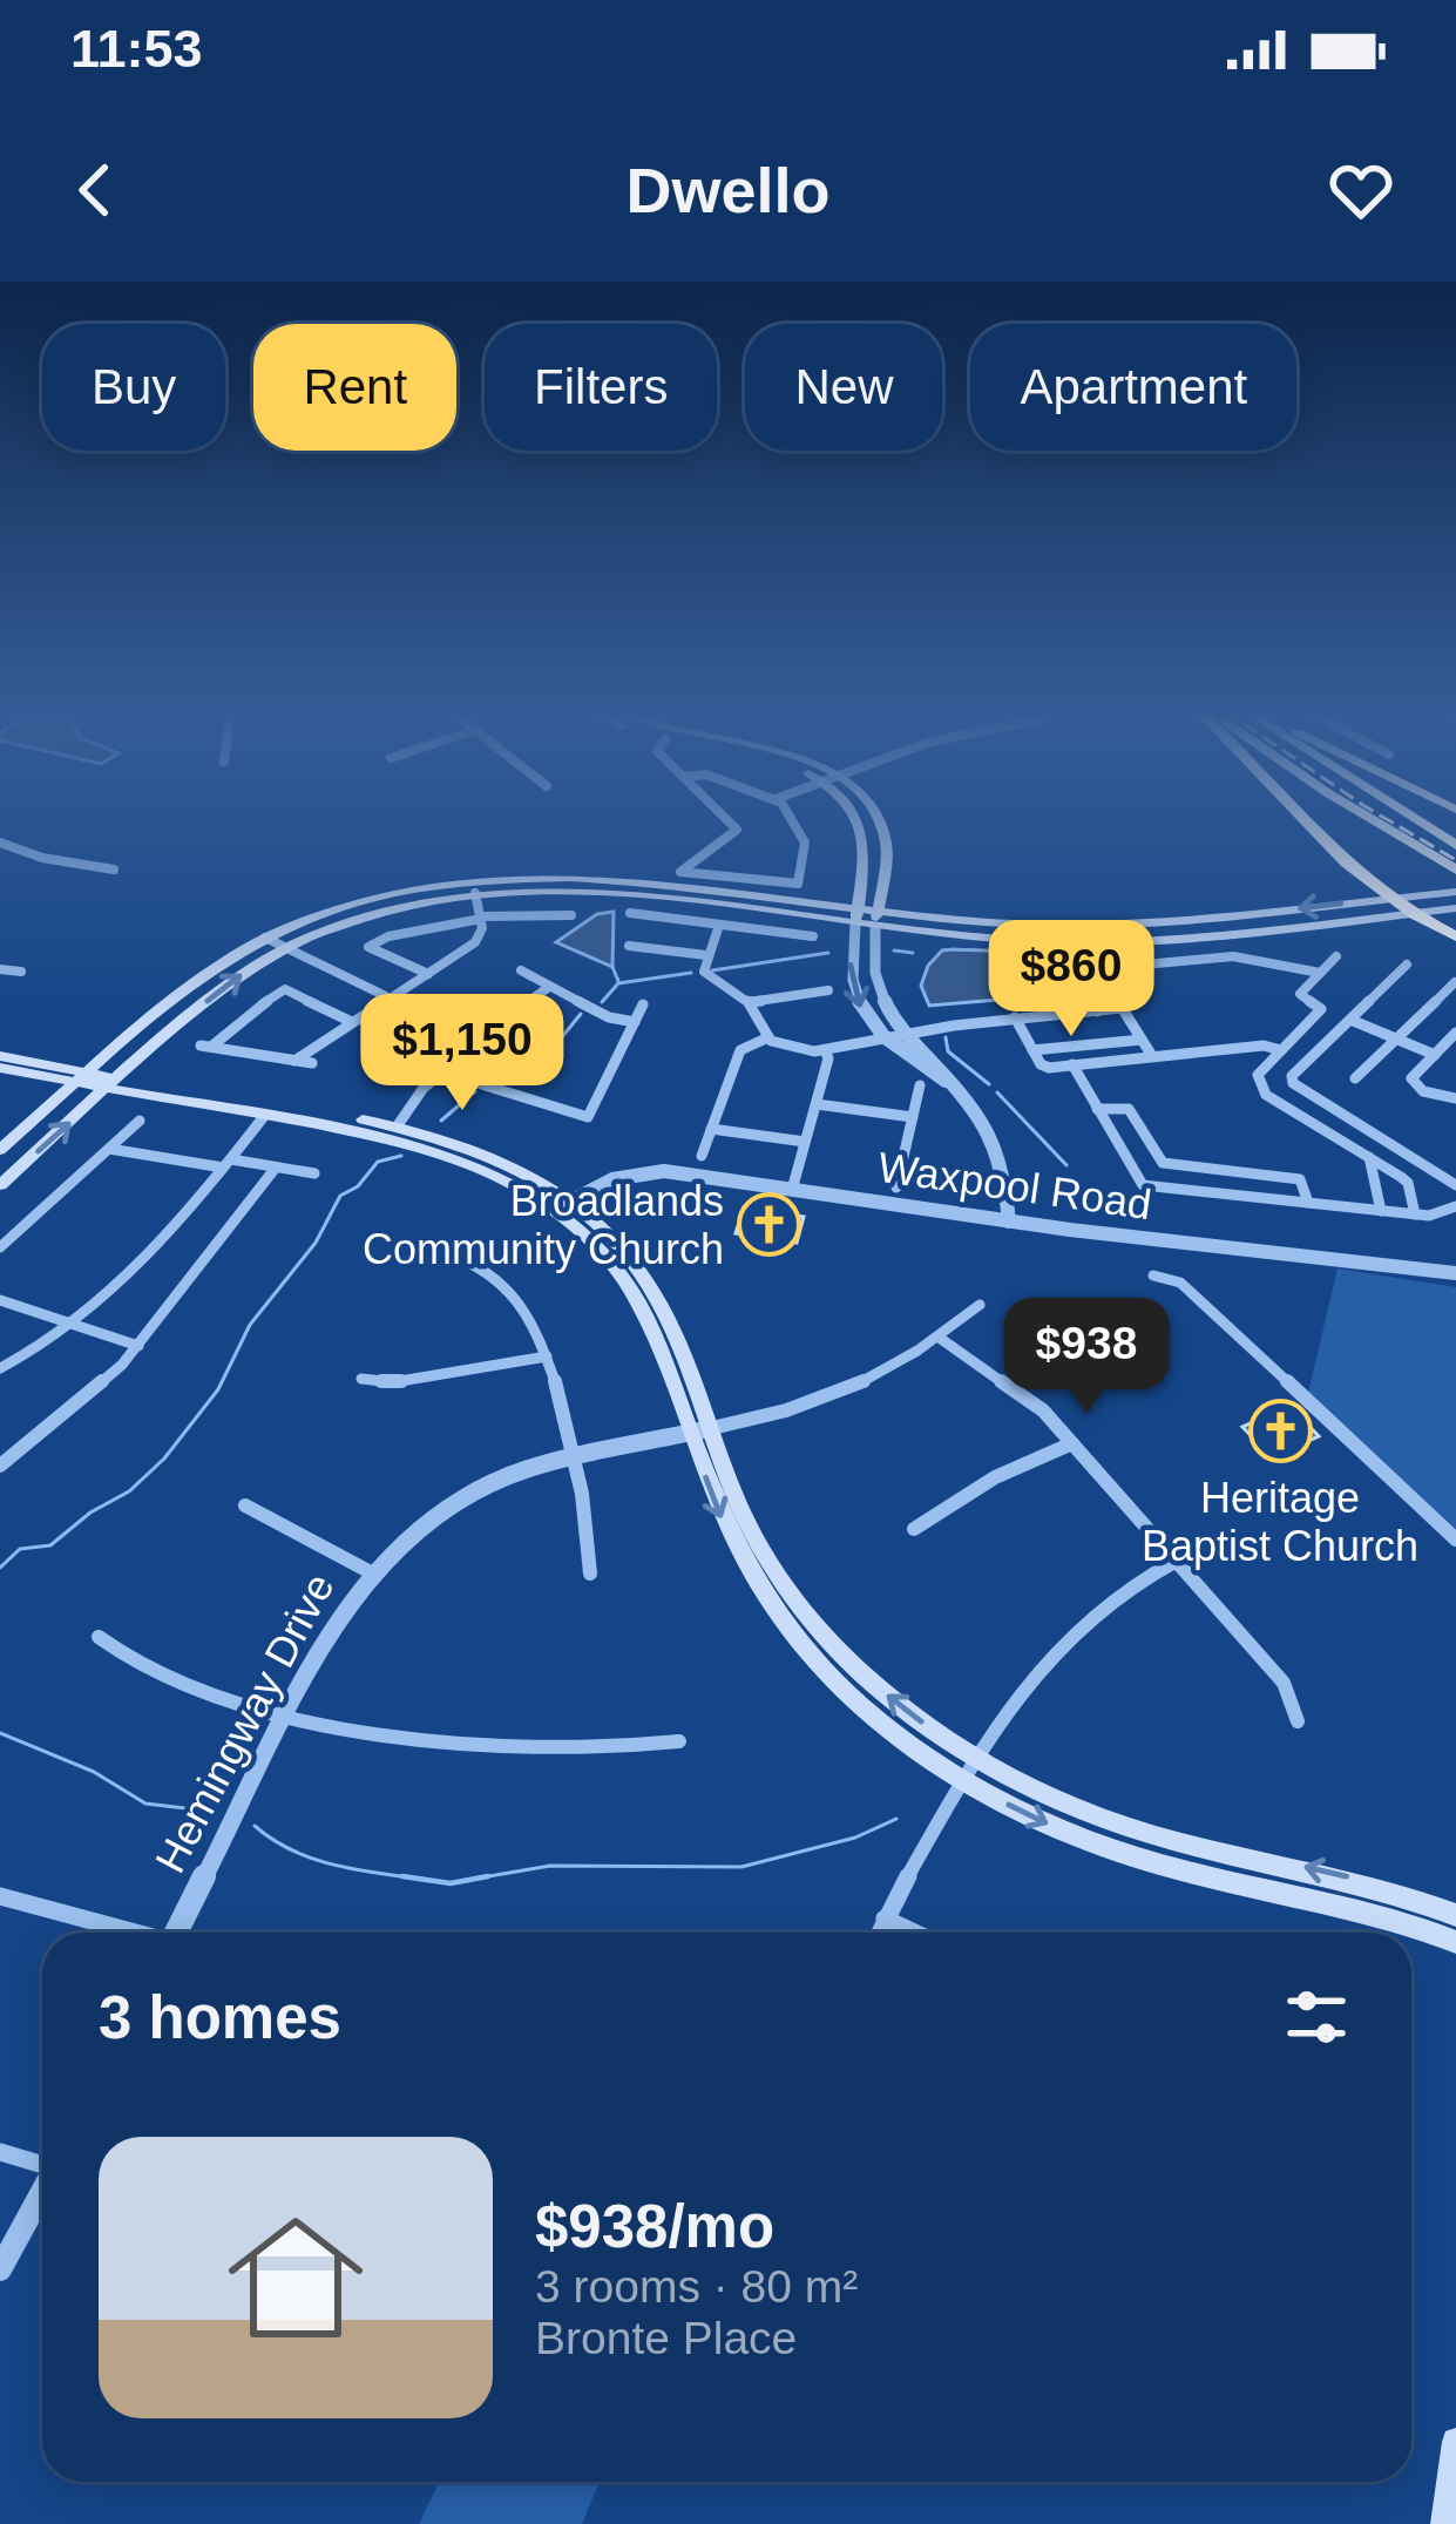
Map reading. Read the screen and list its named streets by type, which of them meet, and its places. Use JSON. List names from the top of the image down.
{
  "streets": {
    "street": ["Waxpool Road", "Hemingway Drive"]
  },
  "places": {
    "church": ["Broadlands Community Church", "Heritage Baptist Church"]
  },
  "page": {
    "status": "11:53",
    "header": "Dwello",
    "chip": [
      "Buy",
      "Rent",
      "Filters",
      "New",
      "Apartment"
    ],
    "price": ["$860", "$1,150", "$938"],
    "heading": "3 homes",
    "list": [
      {
        "name": "$938/mo",
        "note": "3 rooms · 80 m² · Bronte Place"
      }
    ]
  }
}
